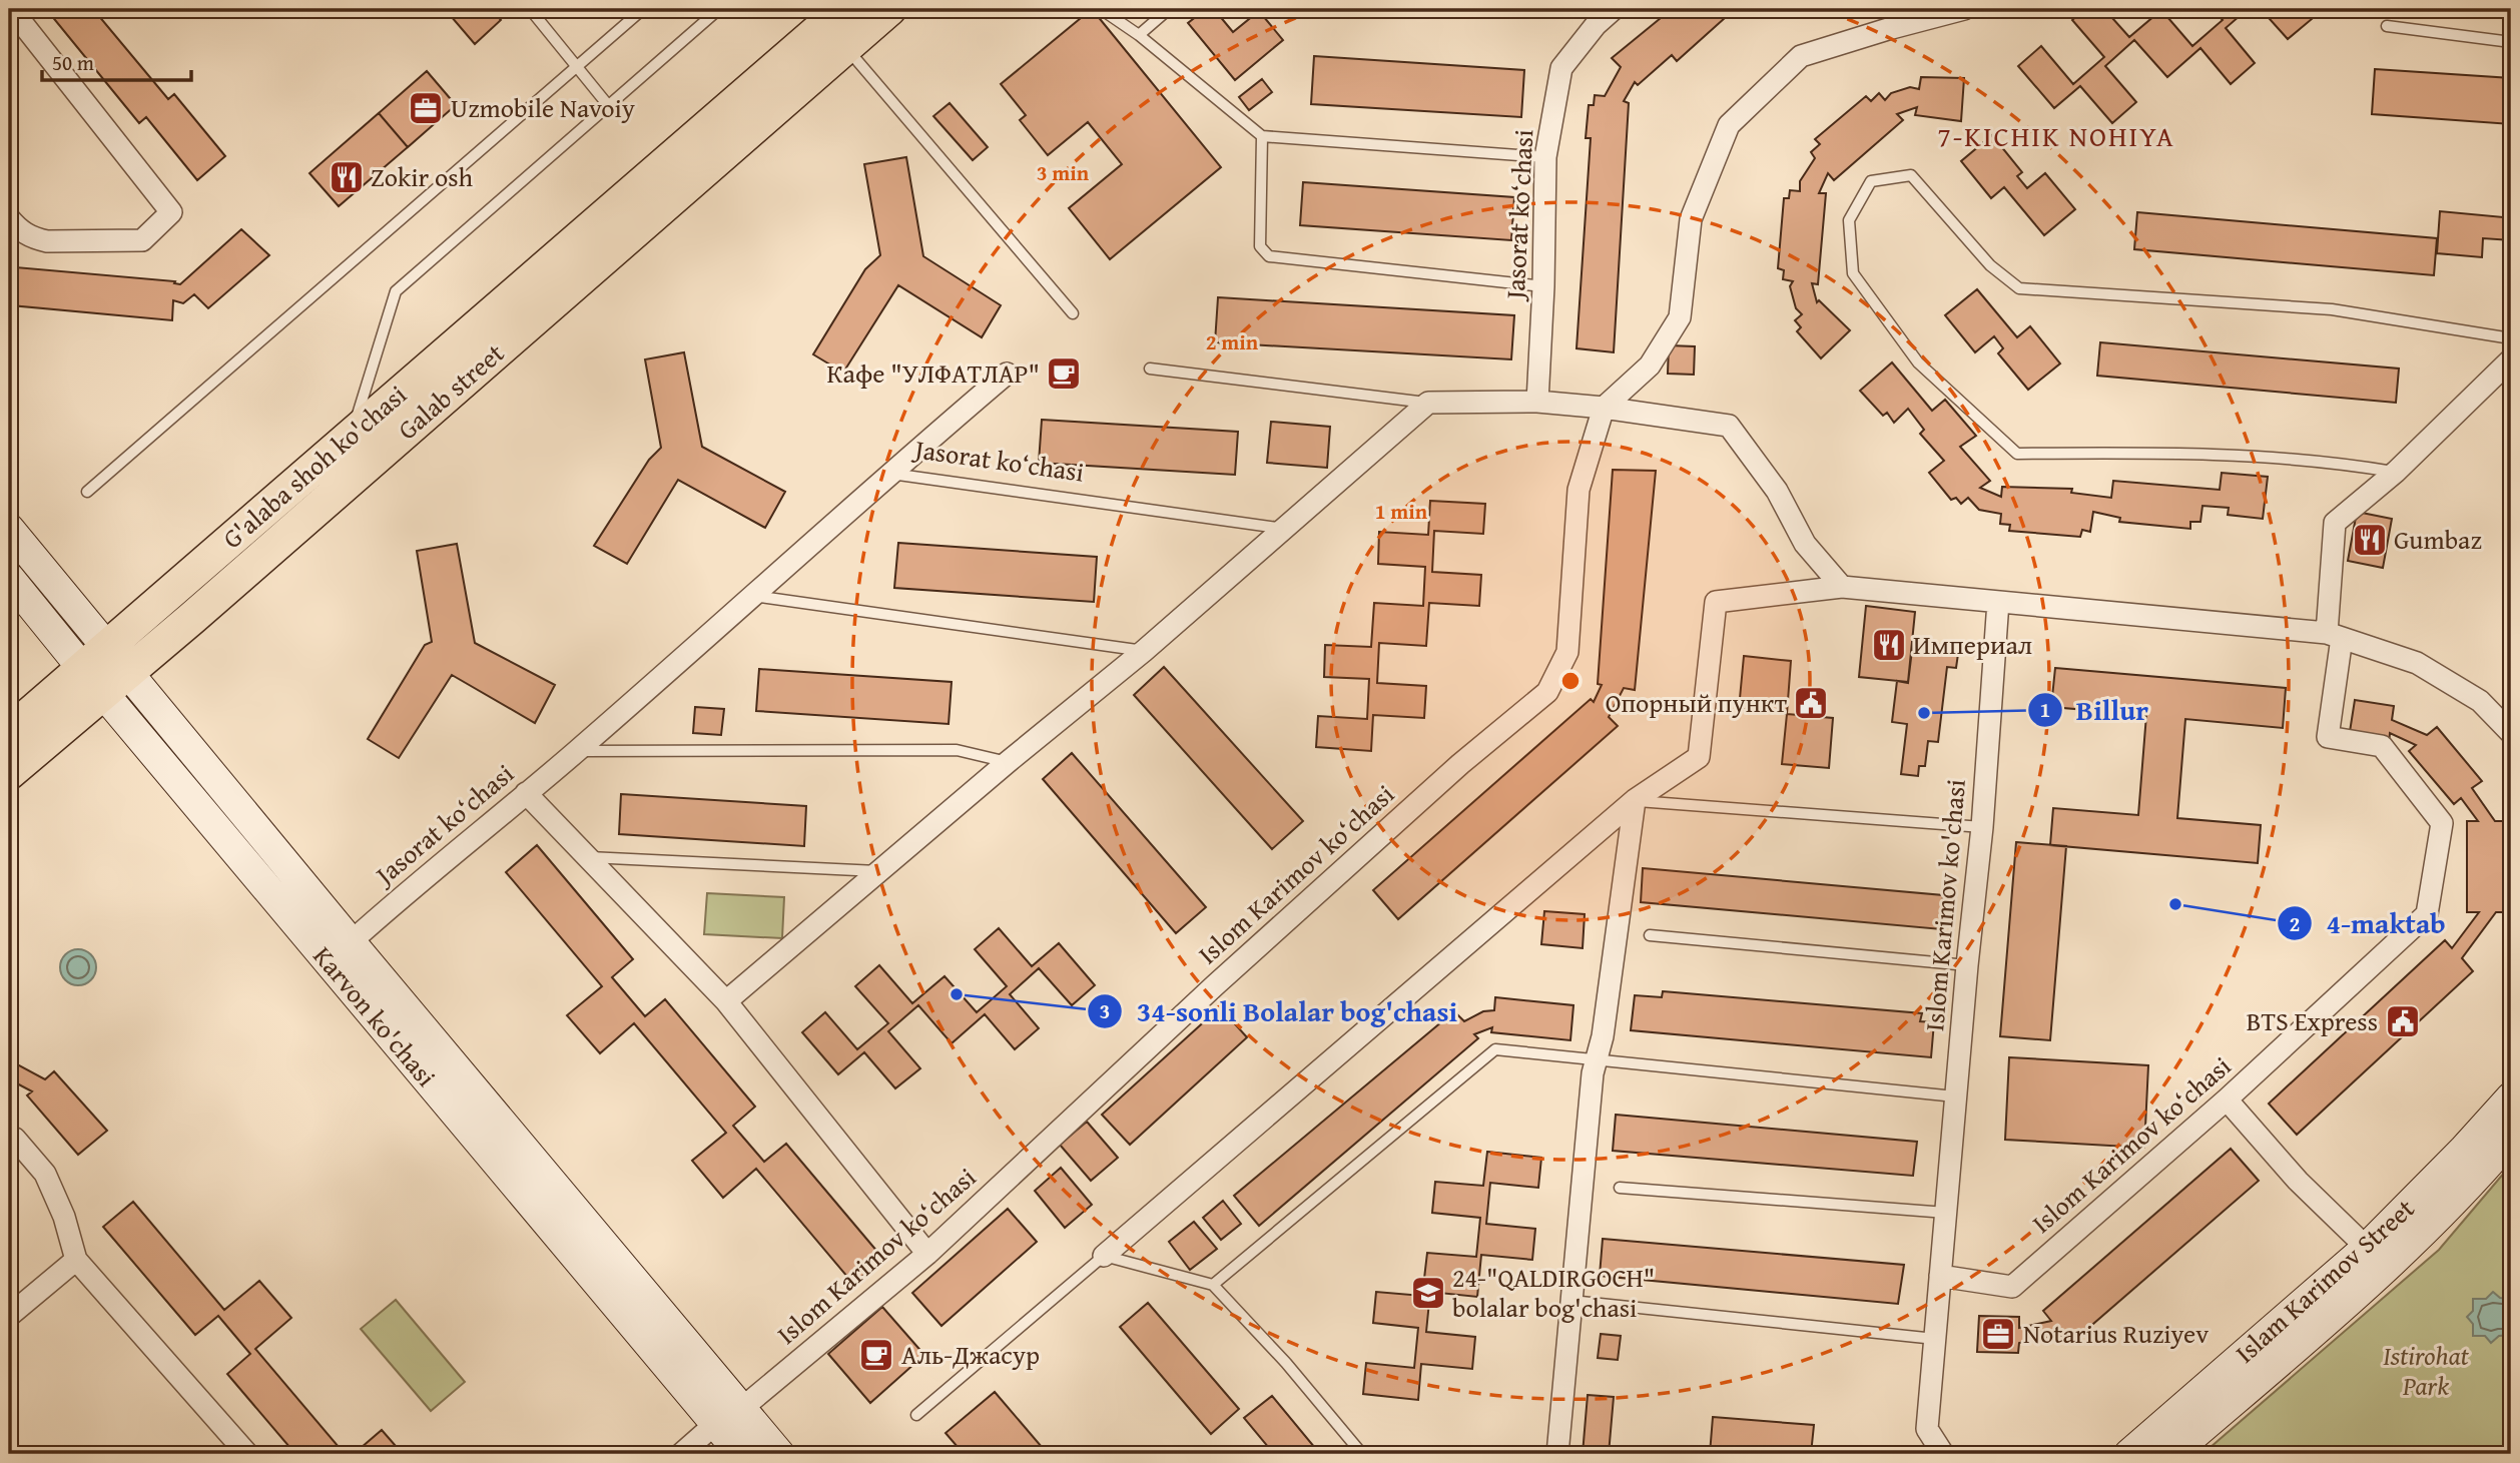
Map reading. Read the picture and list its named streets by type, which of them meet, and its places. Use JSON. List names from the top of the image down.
{
  "streets": {
    "main road": [
      "Galab street",
      "G'alaba shoh ko'chasi",
      "Karvon ko'chasi",
      "Islam Karimov Street"
    ],
    "street": ["Jasorat ko‘chasi", "Islom Karimov ko‘chasi", "Islom Karimov ko'chasi"]
  },
  "crossings": [
    ["Galab street", "G'alaba shoh ko'chasi"],
    ["Galab street", "Karvon ko'chasi"],
    ["G'alaba shoh ko'chasi", "Karvon ko'chasi"],
    ["Islom Karimov ko‘chasi", "Islom Karimov ko'chasi"],
    ["Islom Karimov ko‘chasi", "Karvon ko'chasi"]
  ],
  "districts": ["7-KICHIK NOHIYA"],
  "parks": ["Istirohat Park"],
  "places": {
    "office": ["Uzmobile Navoiy", "Notarius Ruziyev"],
    "restaurant": ["Zokir osh", "Gumbaz", "Империал"],
    "cafe": ["Кафе \"УЛФАТЛАР\"", "Аль-Джасур"],
    "public building": ["Опорный пункт", "BTS Express"],
    "other": ["Billur", "4-maktab", "34-sonli Bolalar bog'chasi"],
    "school or university": ["24-\"QALDIRGOCH\" bolalar bog'chasi"]
  },
  "scale_bar": "50 m",
  "rings": ["3 min", "2 min", "1 min"]
}
